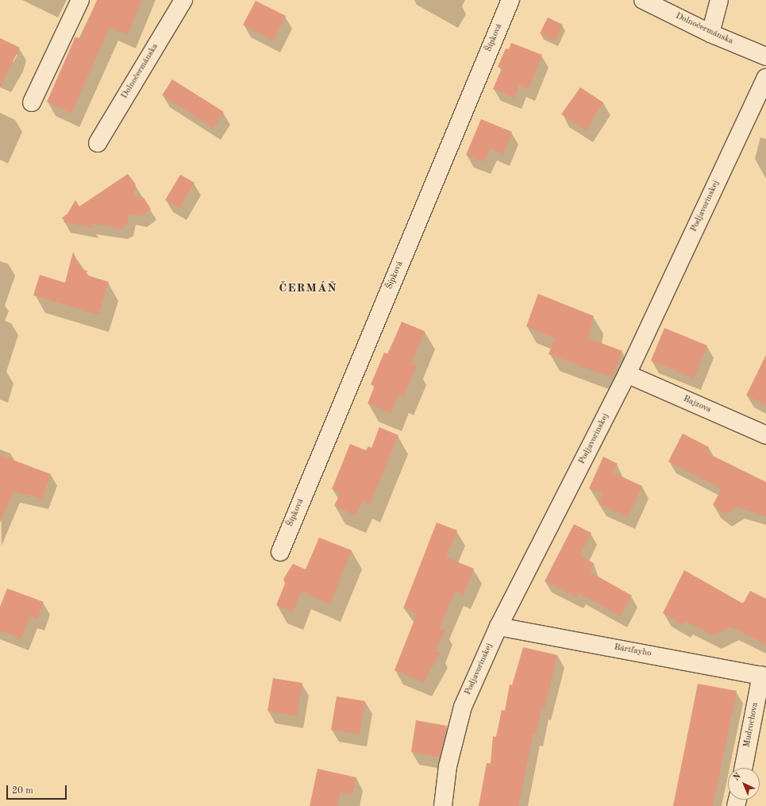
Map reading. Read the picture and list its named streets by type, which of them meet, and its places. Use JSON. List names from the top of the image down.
{
  "streets": {
    "street": [
      "Dolnočermánska",
      "Šípková",
      "Podjavorinskej",
      "Bajzova",
      "Bártfayho",
      "Mudrochova"
    ]
  },
  "crossings": [
    ["Podjavorinskej", "Bajzova"],
    ["Podjavorinskej", "Bártfayho"],
    ["Bártfayho", "Mudrochova"]
  ],
  "districts": ["ČERMÁŇ"],
  "scale_bar": "20 m",
  "north": "top left"
}
